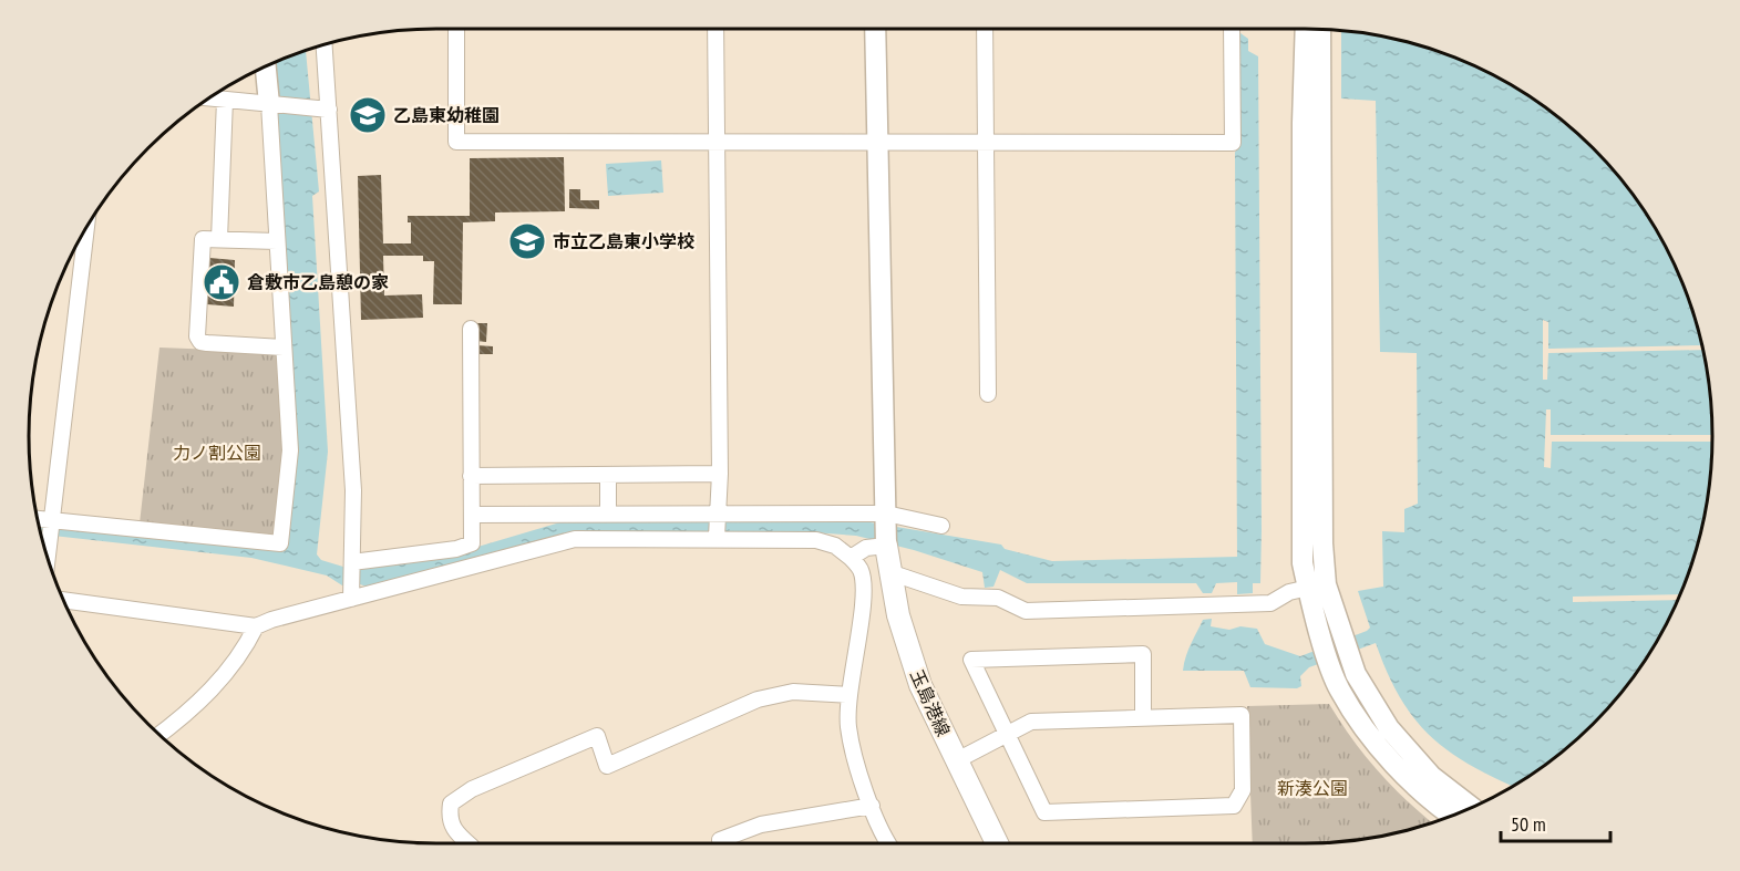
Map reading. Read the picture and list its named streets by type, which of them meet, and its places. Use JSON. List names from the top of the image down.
{
  "streets": {
    "main road": ["玉島港線"]
  },
  "parks": ["力ノ割公園", "新湊公園"],
  "places": {
    "school or university": ["乙島東幼稚園", "市立乙島東小学校"],
    "public building": ["倉敷市乙島憩の家"]
  },
  "scale_bar": "50 m"
}
